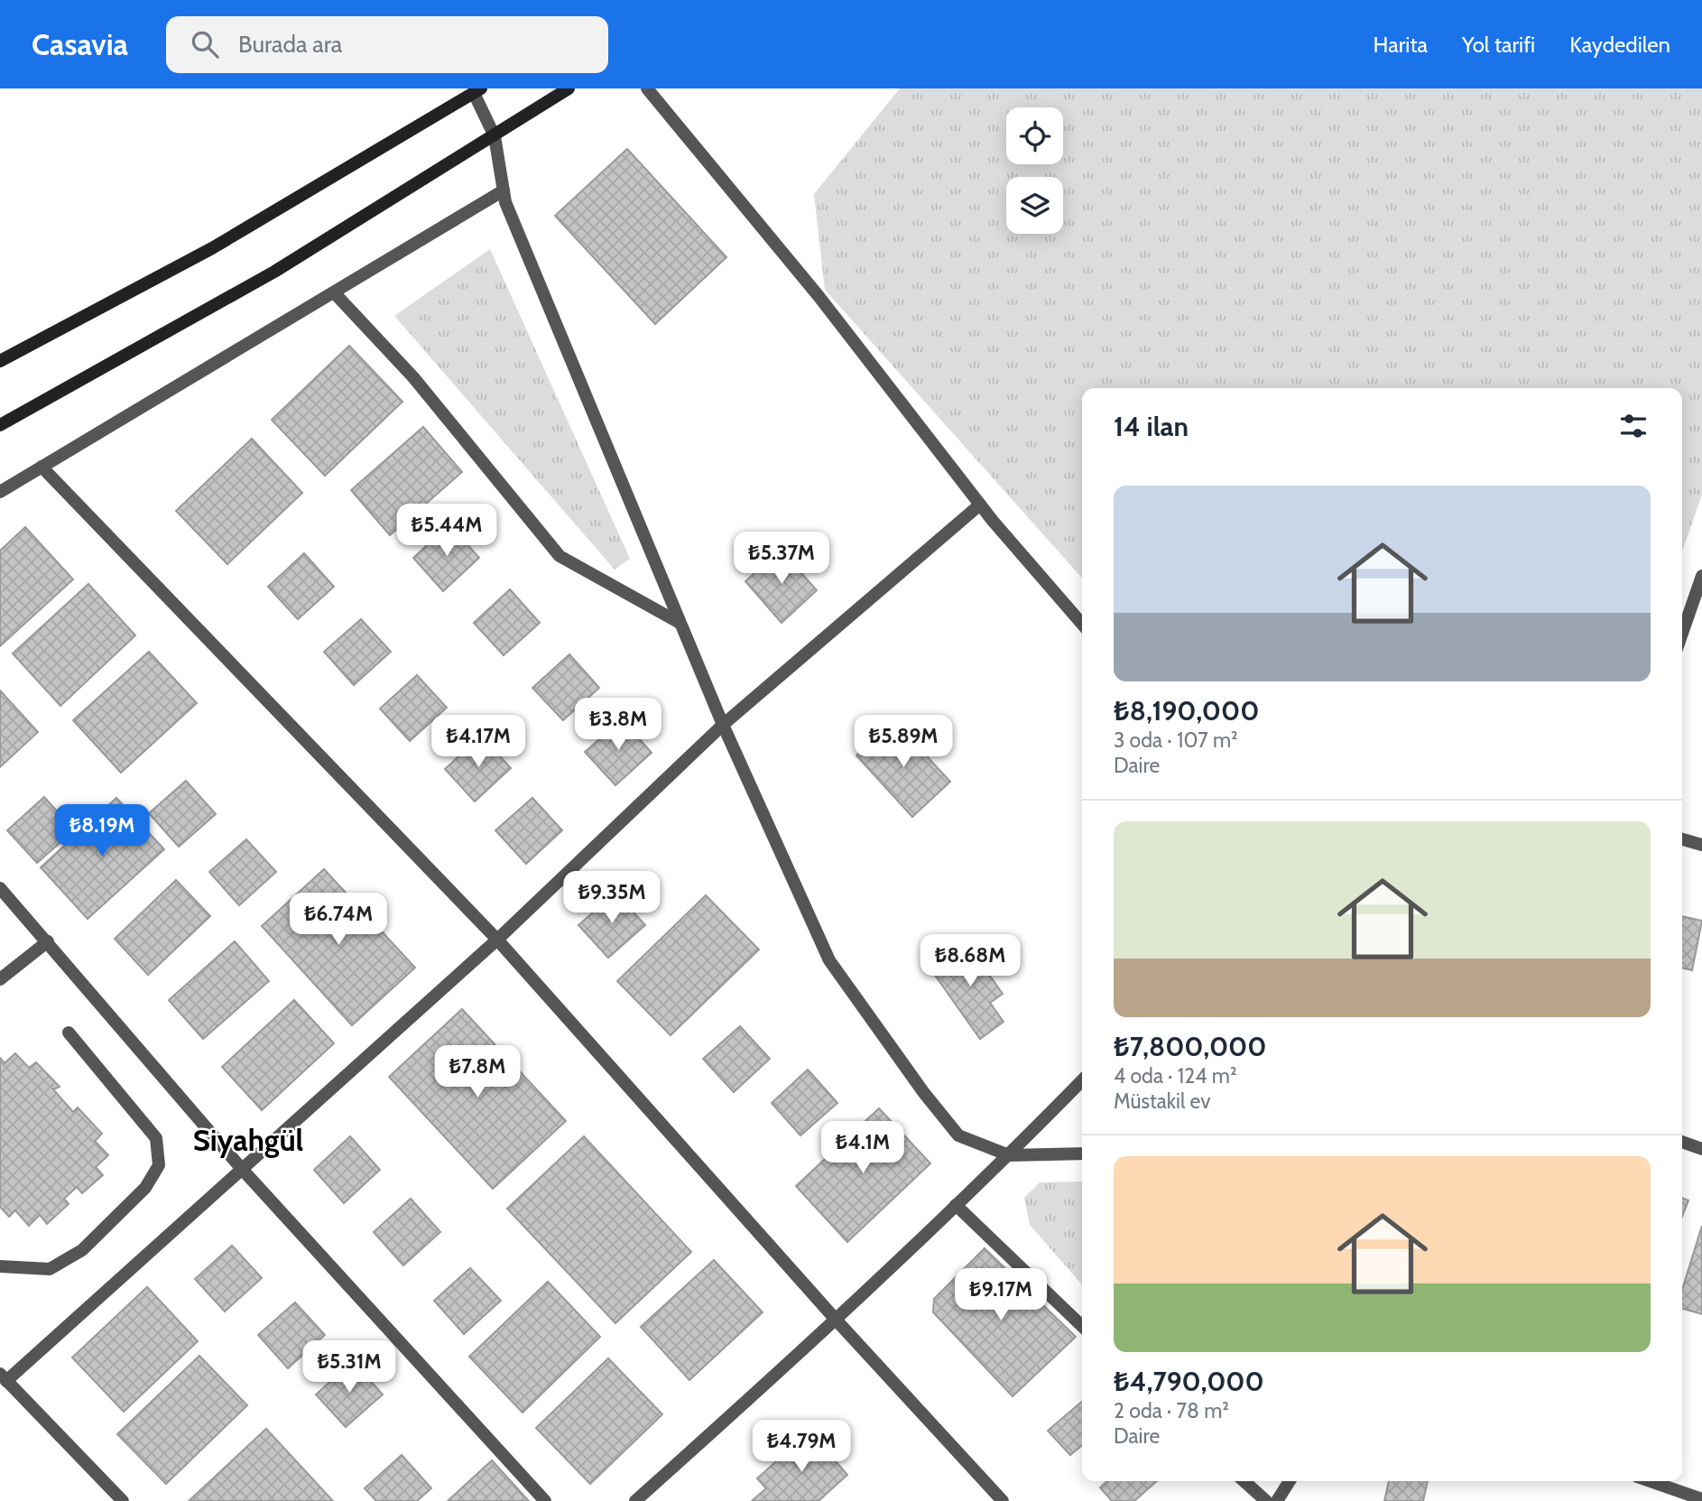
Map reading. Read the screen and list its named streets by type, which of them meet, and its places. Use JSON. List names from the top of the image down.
{
  "districts": ["Siyahgül"],
  "page": {
    "header": "Casavia",
    "search": "Burada ara",
    "nav": ["Harita", "Yol tarifi", "Kaydedilen"],
    "heading": "14 ilan",
    "list": [
      {
        "name": "₺8,190,000",
        "note": "3 oda · 107 m² · Daire"
      },
      {
        "name": "₺7,800,000",
        "note": "4 oda · 124 m² · Müstakil ev"
      },
      {
        "name": "₺4,790,000",
        "note": "2 oda · 78 m² · Daire"
      }
    ],
    "price": [
      "₺5.44M",
      "₺5.37M",
      "₺3.8M",
      "₺4.17M",
      "₺5.89M",
      "₺8.19M",
      "₺9.35M",
      "₺6.74M",
      "₺8.68M",
      "₺7.8M",
      "₺4.1M",
      "₺9.17M",
      "₺5.31M",
      "₺4.79M"
    ]
  }
}
